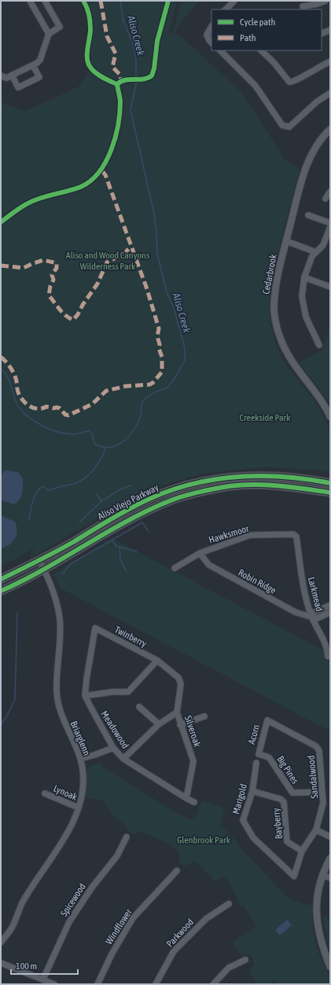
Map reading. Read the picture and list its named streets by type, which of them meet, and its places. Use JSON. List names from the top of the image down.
{
  "streets": {
    "main road": ["Aliso Viejo Parkway"],
    "street": [
      "Cedarbrook",
      "Hawksmoor",
      "Robin Ridge",
      "Larkmead",
      "Twinberry",
      "Meadowood",
      "Silveroak",
      "Acorn",
      "Briarglenn",
      "Big Pines",
      "Sandalwood",
      "Lynoak",
      "Marigold",
      "Bayberry",
      "Spicewood",
      "Windflower",
      "Parkwood"
    ]
  },
  "crossings": [
    ["Aliso Viejo Parkway", "Briarglenn"],
    ["Hawksmoor", "Robin Ridge"],
    ["Hawksmoor", "Larkmead"],
    ["Robin Ridge", "Larkmead"],
    ["Twinberry", "Meadowood"],
    ["Twinberry", "Silveroak"],
    ["Meadowood", "Silveroak"],
    ["Acorn", "Big Pines"],
    ["Acorn", "Sandalwood"],
    ["Briarglenn", "Lynoak"],
    ["Big Pines", "Sandalwood"],
    ["Sandalwood", "Marigold"],
    ["Sandalwood", "Bayberry"],
    ["Marigold", "Bayberry"]
  ],
  "water": ["Aliso Creek"],
  "parks": ["Aliso and Wood Canyons Wilderness Park", "Creekside Park", "Glenbrook Park"],
  "legend": ["Cycle path", "Path"],
  "scale_bar": "100 m"
}
